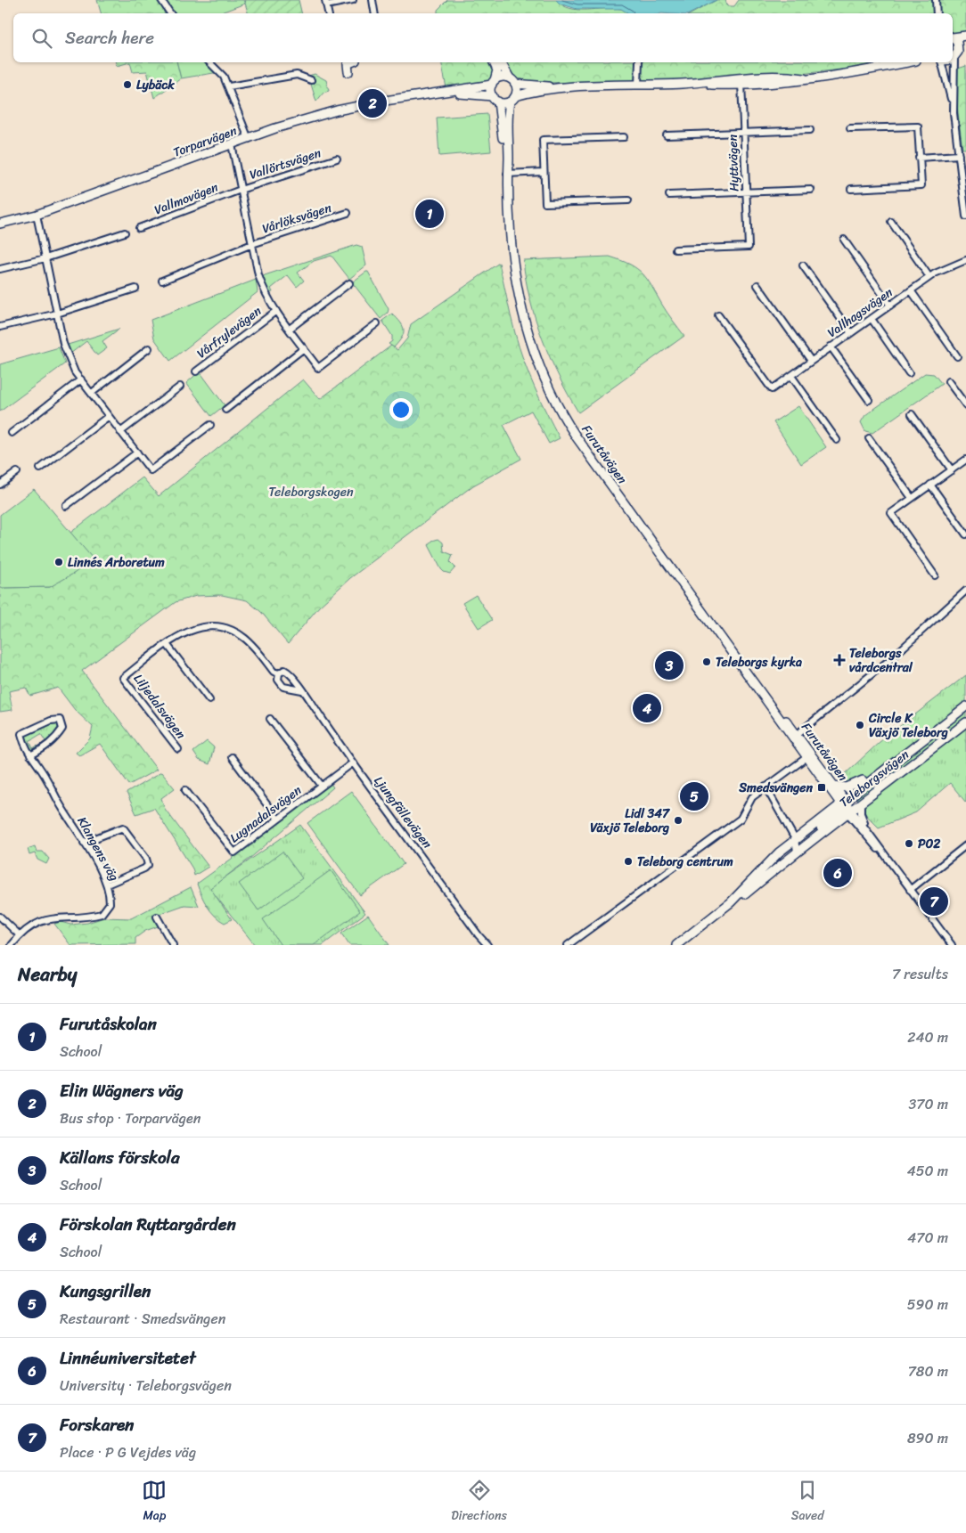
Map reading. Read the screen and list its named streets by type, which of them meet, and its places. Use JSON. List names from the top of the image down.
{
  "streets": {
    "street": [
      "Torparvägen",
      "Hyttvägen",
      "Vallörtsvägen",
      "Vallmovägen",
      "Vårlöksvägen",
      "Vallhagsvägen",
      "Vårfrylevägen",
      "Furutåvägen",
      "Liljedalsvägen",
      "Teleborgsvägen",
      "Ljungfällevägen",
      "Lugnadalsvägen",
      "Klangens väg"
    ]
  },
  "crossings": [
    ["Torparvägen", "Furutåvägen"],
    ["Vallörtsvägen", "Vallmovägen"],
    ["Furutåvägen", "Teleborgsvägen"],
    ["Liljedalsvägen", "Ljungfällevägen"],
    ["Ljungfällevägen", "Lugnadalsvägen"]
  ],
  "parks": ["Teleborgskogen"],
  "places": {
    "other": [
      "Lybäck",
      "Linnés Arboretum",
      "Teleborgs kyrka",
      "Circle K Växjö Teleborg",
      "Lidl 347 Växjö Teleborg",
      "P02",
      "Teleborg centrum"
    ],
    "health": ["Teleborgs vårdcentral"],
    "transit": ["Smedsvängen"]
  },
  "page": {
    "search": "Search here",
    "pins": [
      "2",
      "1",
      "3",
      "4",
      "5",
      "6",
      "7"
    ],
    "heading": ["Nearby", "7 results"],
    "list": [
      {
        "mark": "1",
        "name": "Furutåskolan",
        "note": "School",
        "value": "240 m"
      },
      {
        "mark": "2",
        "name": "Elin Wägners väg",
        "note": "Bus stop · Torparvägen",
        "value": "370 m"
      },
      {
        "mark": "3",
        "name": "Källans förskola",
        "note": "School",
        "value": "450 m"
      },
      {
        "mark": "4",
        "name": "Förskolan Ryttargården",
        "note": "School",
        "value": "470 m"
      },
      {
        "mark": "5",
        "name": "Kungsgrillen",
        "note": "Restaurant · Smedsvängen",
        "value": "590 m"
      },
      {
        "mark": "6",
        "name": "Linnéuniversitetet",
        "note": "University · Teleborgsvägen",
        "value": "780 m"
      },
      {
        "mark": "7",
        "name": "Forskaren",
        "note": "Place · P G Vejdes väg",
        "value": "890 m"
      }
    ],
    "nav": ["Map", "Directions", "Saved"]
  }
}
